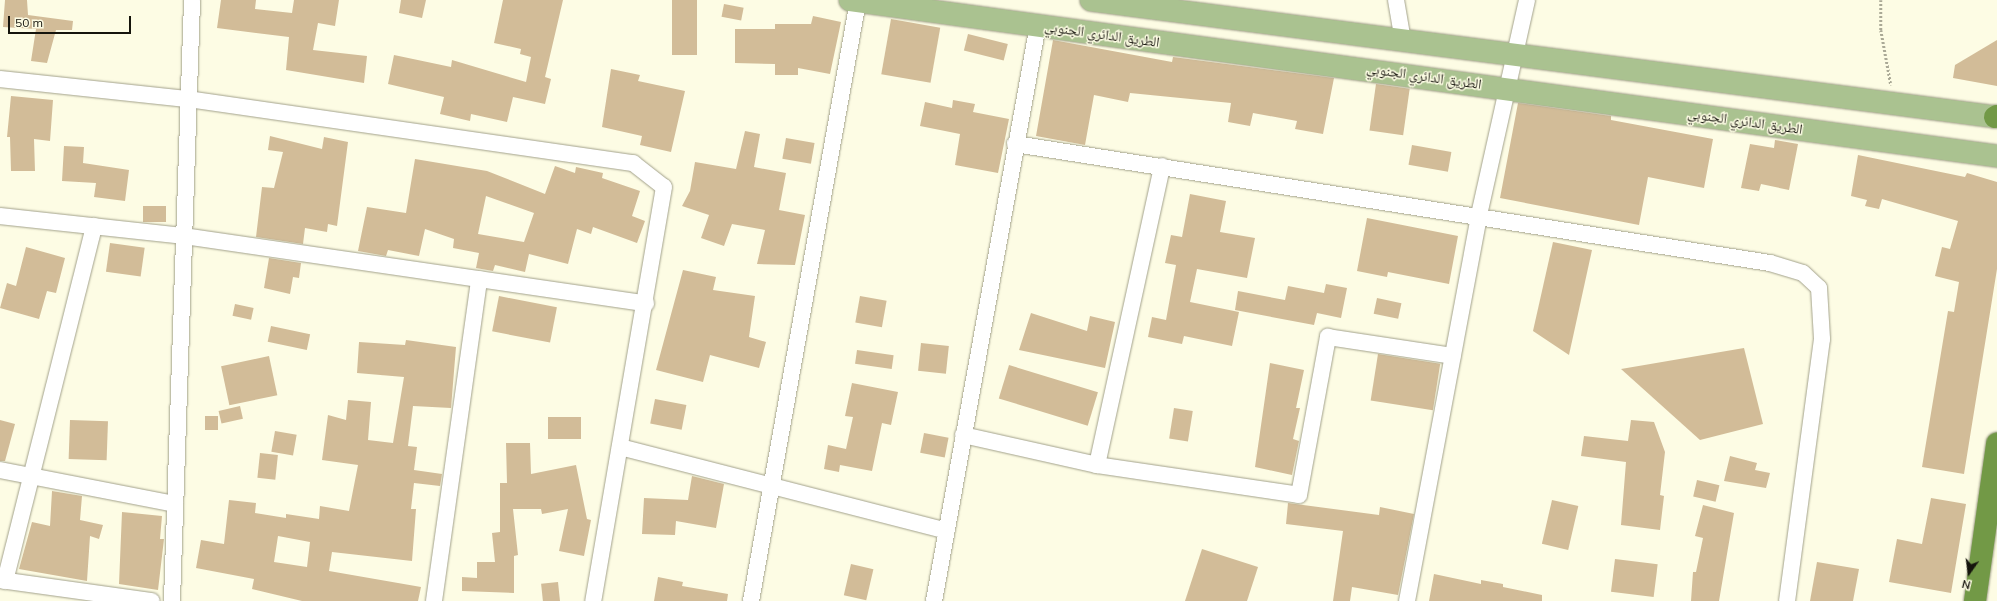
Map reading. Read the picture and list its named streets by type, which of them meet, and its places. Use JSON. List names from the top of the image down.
{
  "streets": {
    "main road": ["الطريق الدائري الجنوبي"]
  },
  "scale_bar": "50 m",
  "north": "bottom"
}
